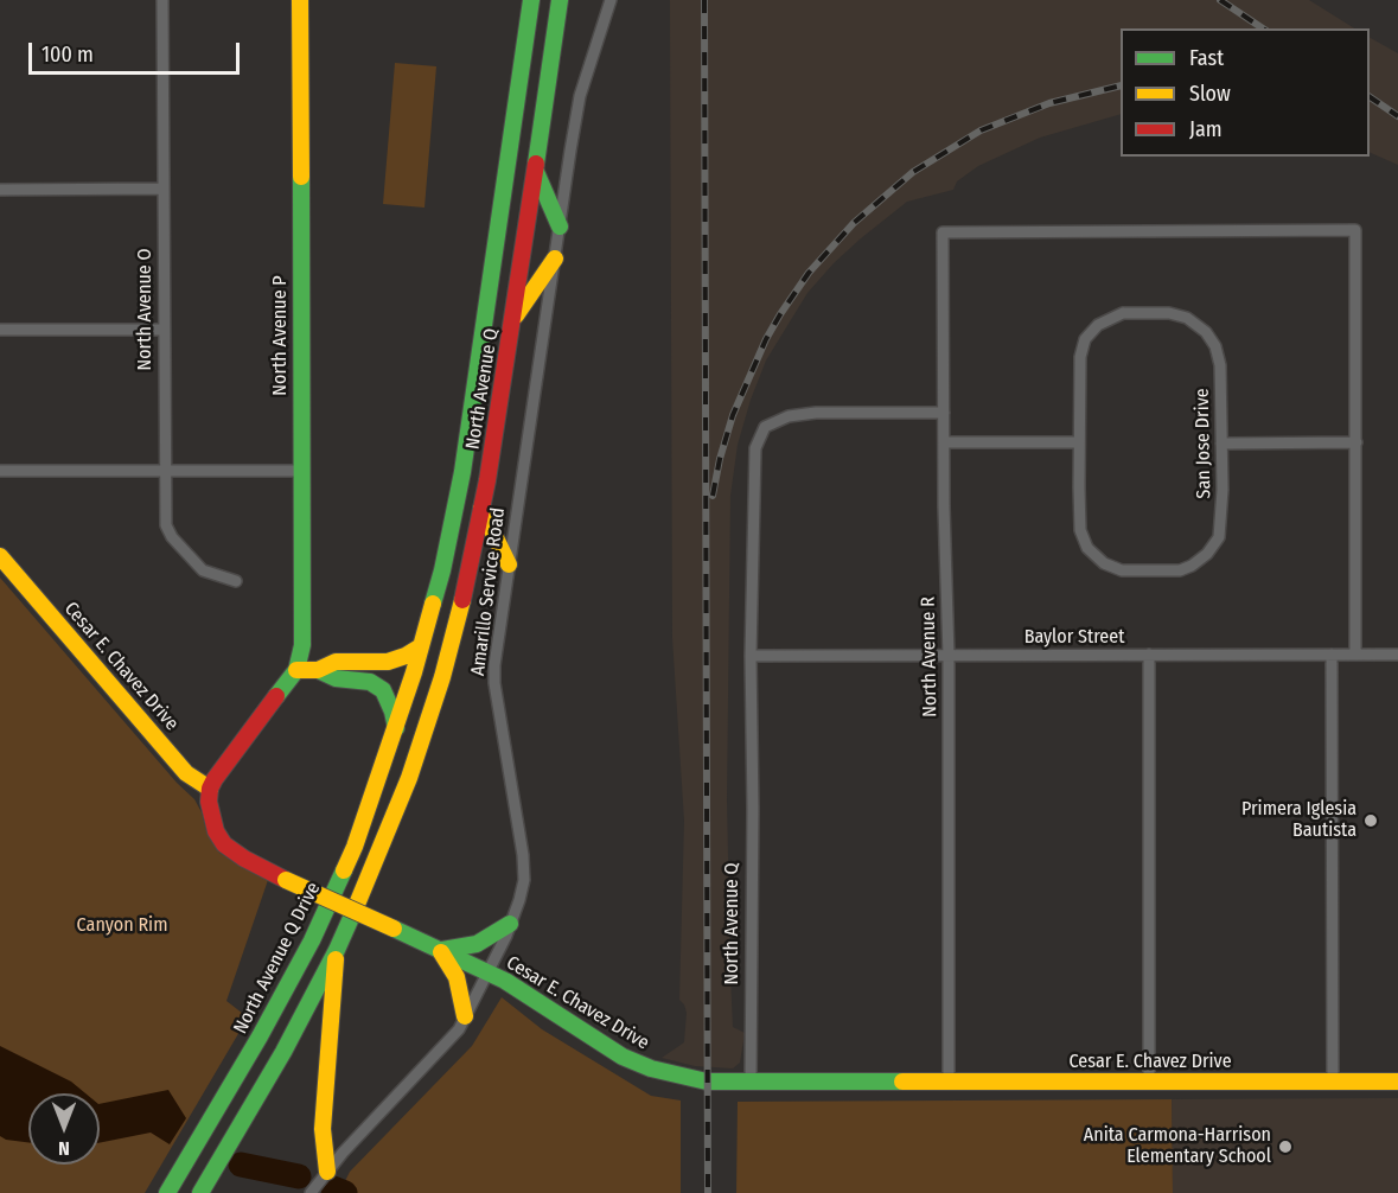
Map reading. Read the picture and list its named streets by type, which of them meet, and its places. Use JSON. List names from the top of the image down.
{
  "streets": {
    "main road": [
      "North Avenue P",
      "North Avenue Q",
      "Cesar E. Chavez Drive",
      "North Avenue Q Drive"
    ],
    "street": [
      "North Avenue O",
      "San Jose Drive",
      "Amarillo Service Road",
      "Baylor Street",
      "North Avenue R"
    ]
  },
  "crossings": [
    ["North Avenue Q", "Baylor Street"],
    ["North Avenue Q", "North Avenue R"],
    ["North Avenue Q", "Cesar E. Chavez Drive"],
    ["North Avenue Q", "North Avenue Q Drive"],
    ["Amarillo Service Road", "Cesar E. Chavez Drive"],
    ["Baylor Street", "North Avenue R"],
    ["North Avenue R", "Cesar E. Chavez Drive"]
  ],
  "parks": ["Canyon Rim"],
  "places": ["Primera Iglesia Bautista", "Anita Carmona-Harrison Elementary School"],
  "legend": ["Fast", "Slow", "Jam"],
  "scale_bar": "100 m",
  "north": "bottom"
}
